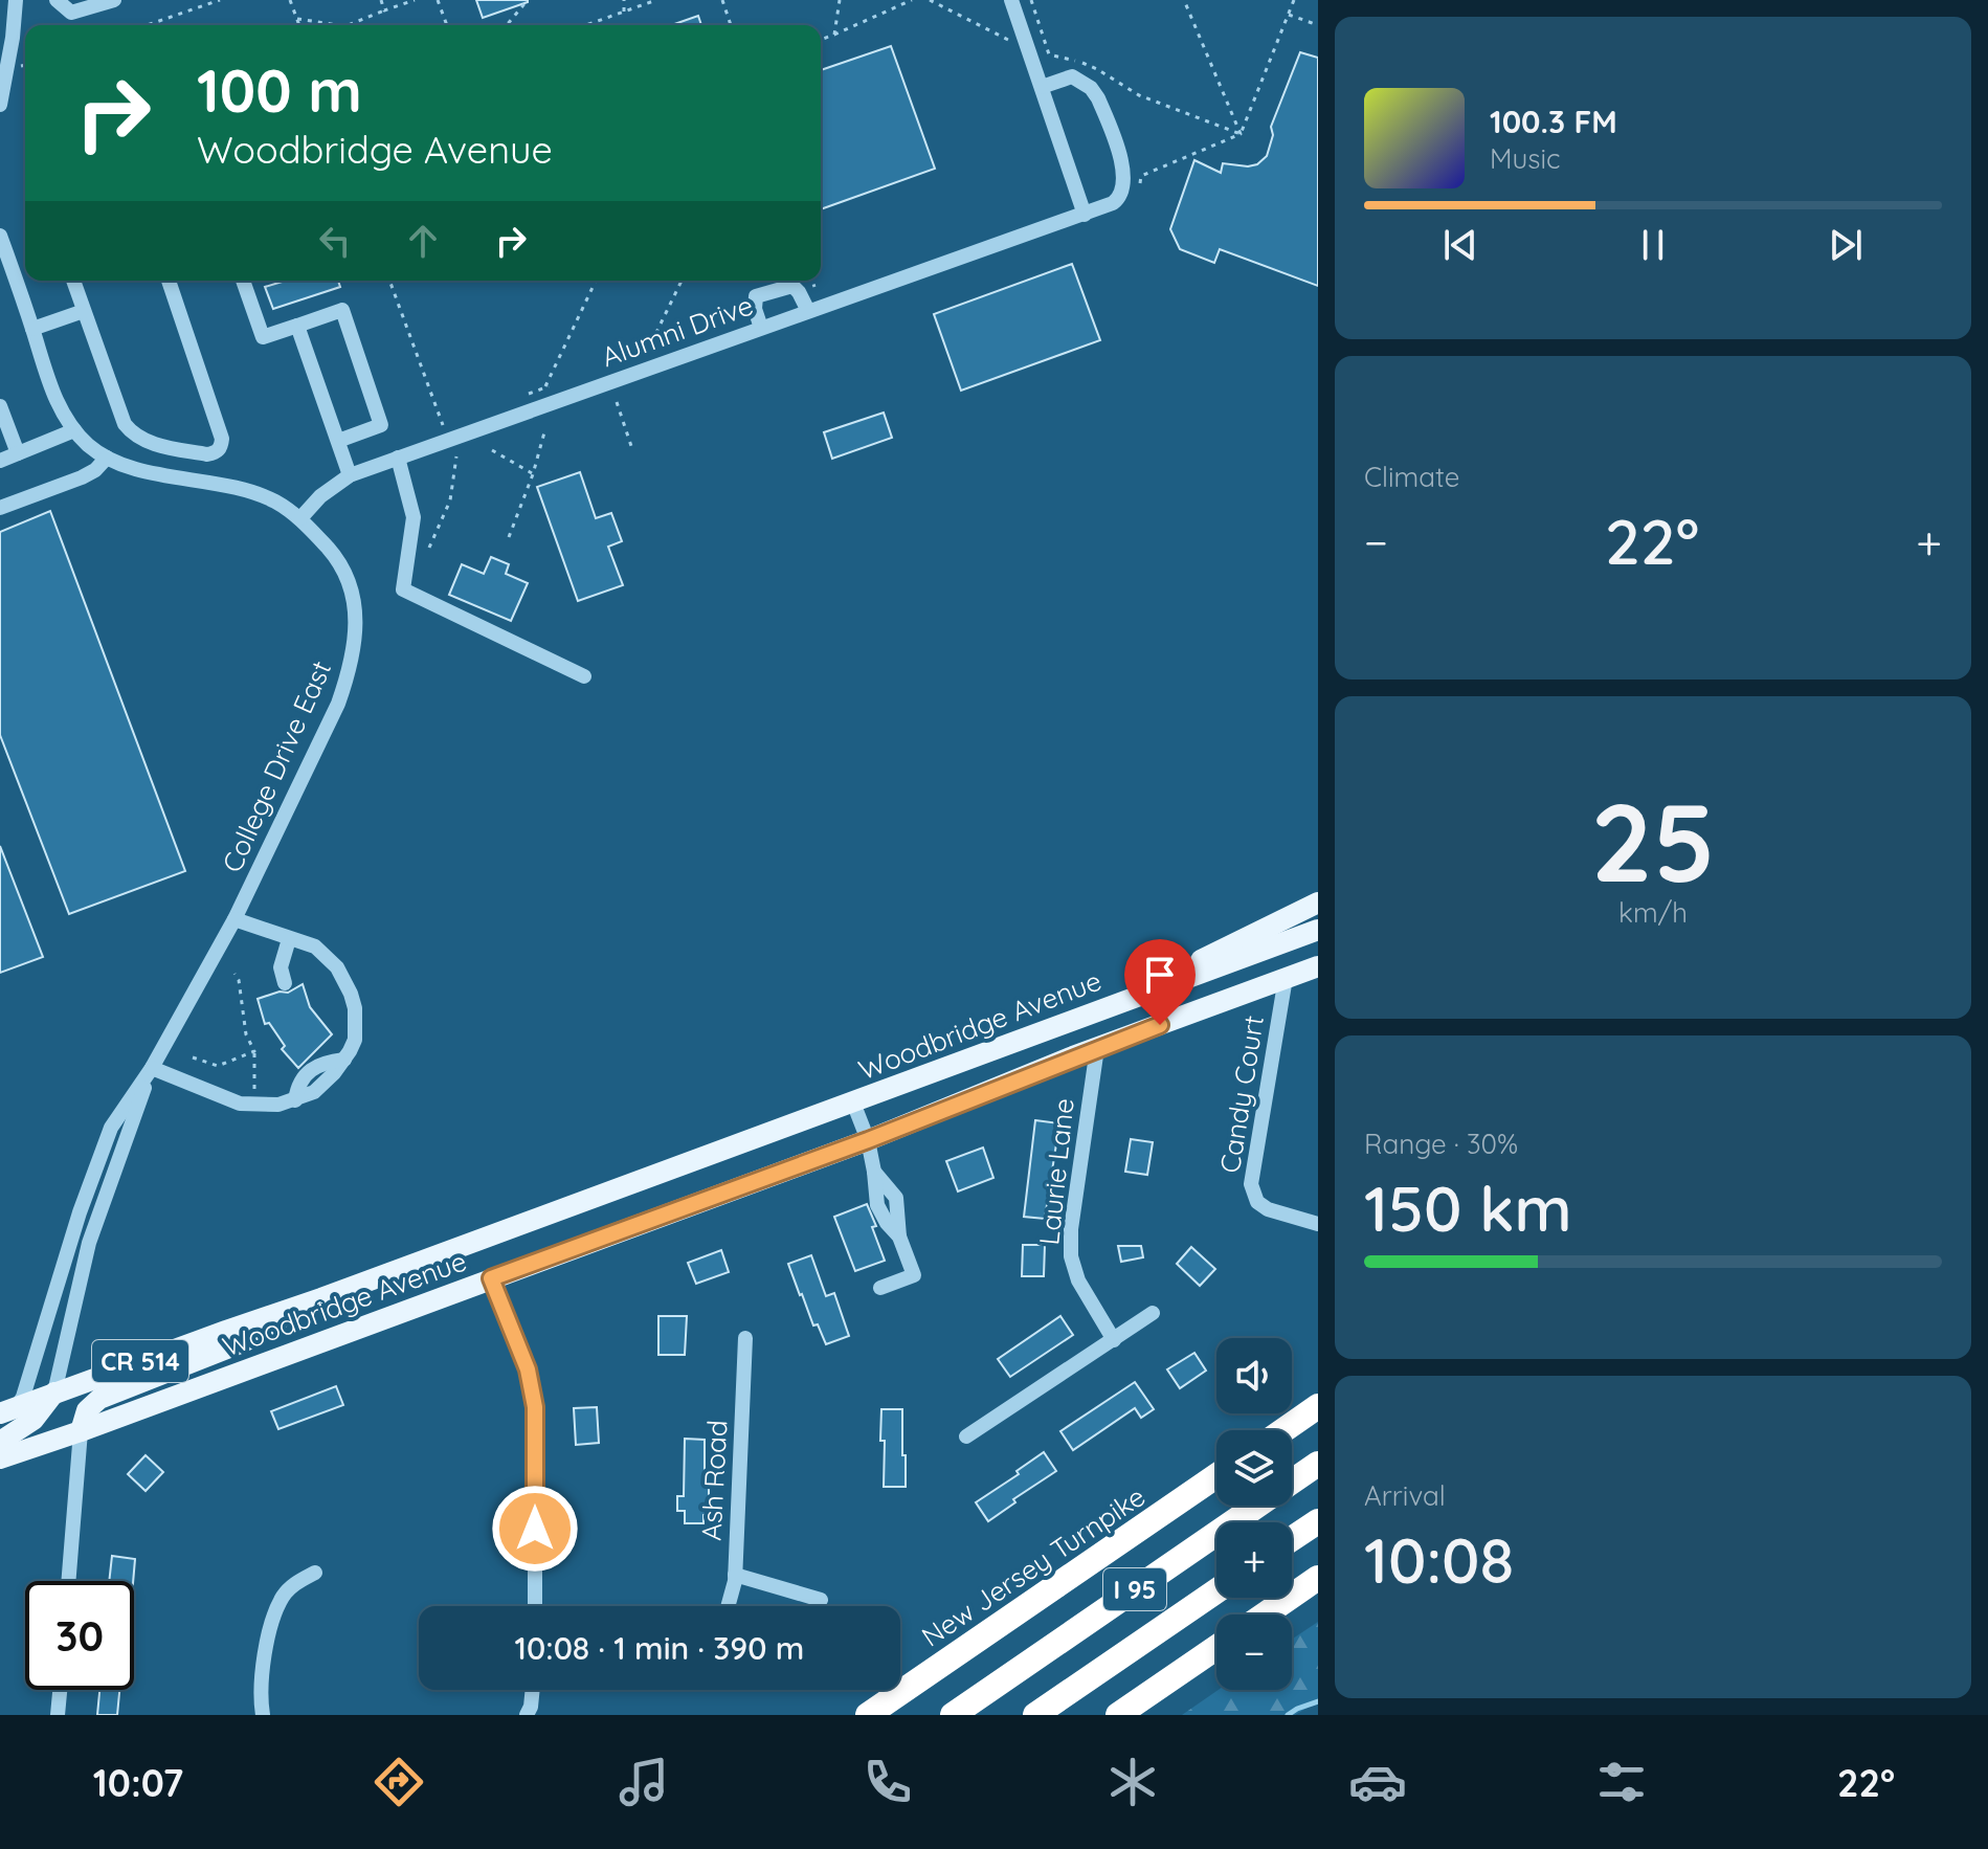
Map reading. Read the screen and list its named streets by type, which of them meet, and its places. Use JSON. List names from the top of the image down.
{
  "streets": {
    "highway": ["New Jersey Turnpike", "I 95"],
    "main road": ["Woodbridge Avenue", "CR 514"],
    "street": [
      "Alumni Drive",
      "College Drive East",
      "Candy Court",
      "Laurie Lane",
      "Ash Road"
    ]
  },
  "crossings": [
    ["Alumni Drive", "College Drive East"],
    ["College Drive East", "Woodbridge Avenue"],
    ["Woodbridge Avenue", "Candy Court"],
    ["Woodbridge Avenue", "Laurie Lane"]
  ],
  "page": {
    "turn": ["100 m", "Woodbridge Avenue"],
    "song": ["100.3 FM", "Music"],
    "tile": [
      "Climate",
      ["25", "km/h"],
      ["Range · 30%", "150 km"],
      ["Arrival", "10:08"]
    ],
    "heat": ["−", "22°", "+"],
    "map_buttons": ["+", "−"],
    "limit": "30",
    "trip": "10:08 · 1 min · 390 m",
    "tabs": ["10:07", "22°"]
  }
}
